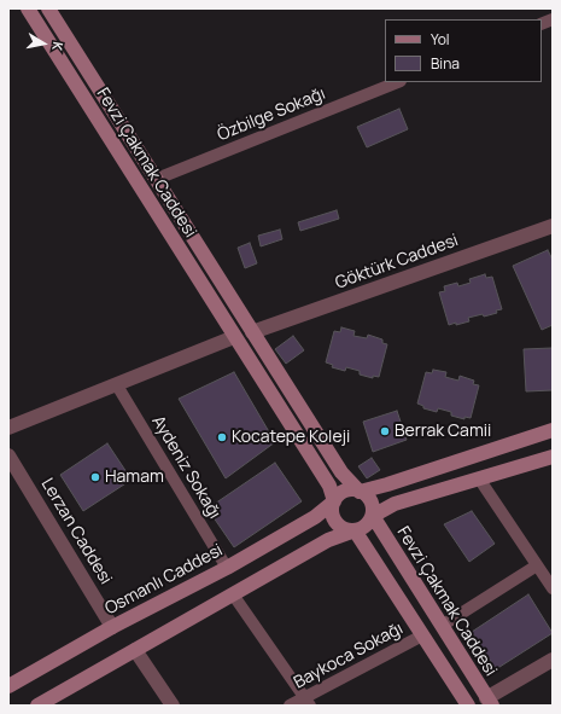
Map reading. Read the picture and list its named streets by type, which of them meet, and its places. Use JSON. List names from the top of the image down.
{
  "streets": {
    "main road": ["Fevzi Çakmak Caddesi", "Osmanlı Caddesi"],
    "street": [
      "Özbilge Sokağı",
      "Göktürk Caddesi",
      "Aydeniz Sokağı",
      "Lerzan Caddesi",
      "Baykoca Sokağı"
    ]
  },
  "crossings": [
    ["Özbilge Sokağı", "Fevzi Çakmak Caddesi"],
    ["Fevzi Çakmak Caddesi", "Göktürk Caddesi"],
    ["Fevzi Çakmak Caddesi", "Osmanlı Caddesi"],
    ["Aydeniz Sokağı", "Osmanlı Caddesi"],
    ["Lerzan Caddesi", "Osmanlı Caddesi"]
  ],
  "places": ["Berrak Camii", "Kocatepe Koleji", "Hamam"],
  "legend": ["Yol", "Bina"],
  "north": "right"
}
